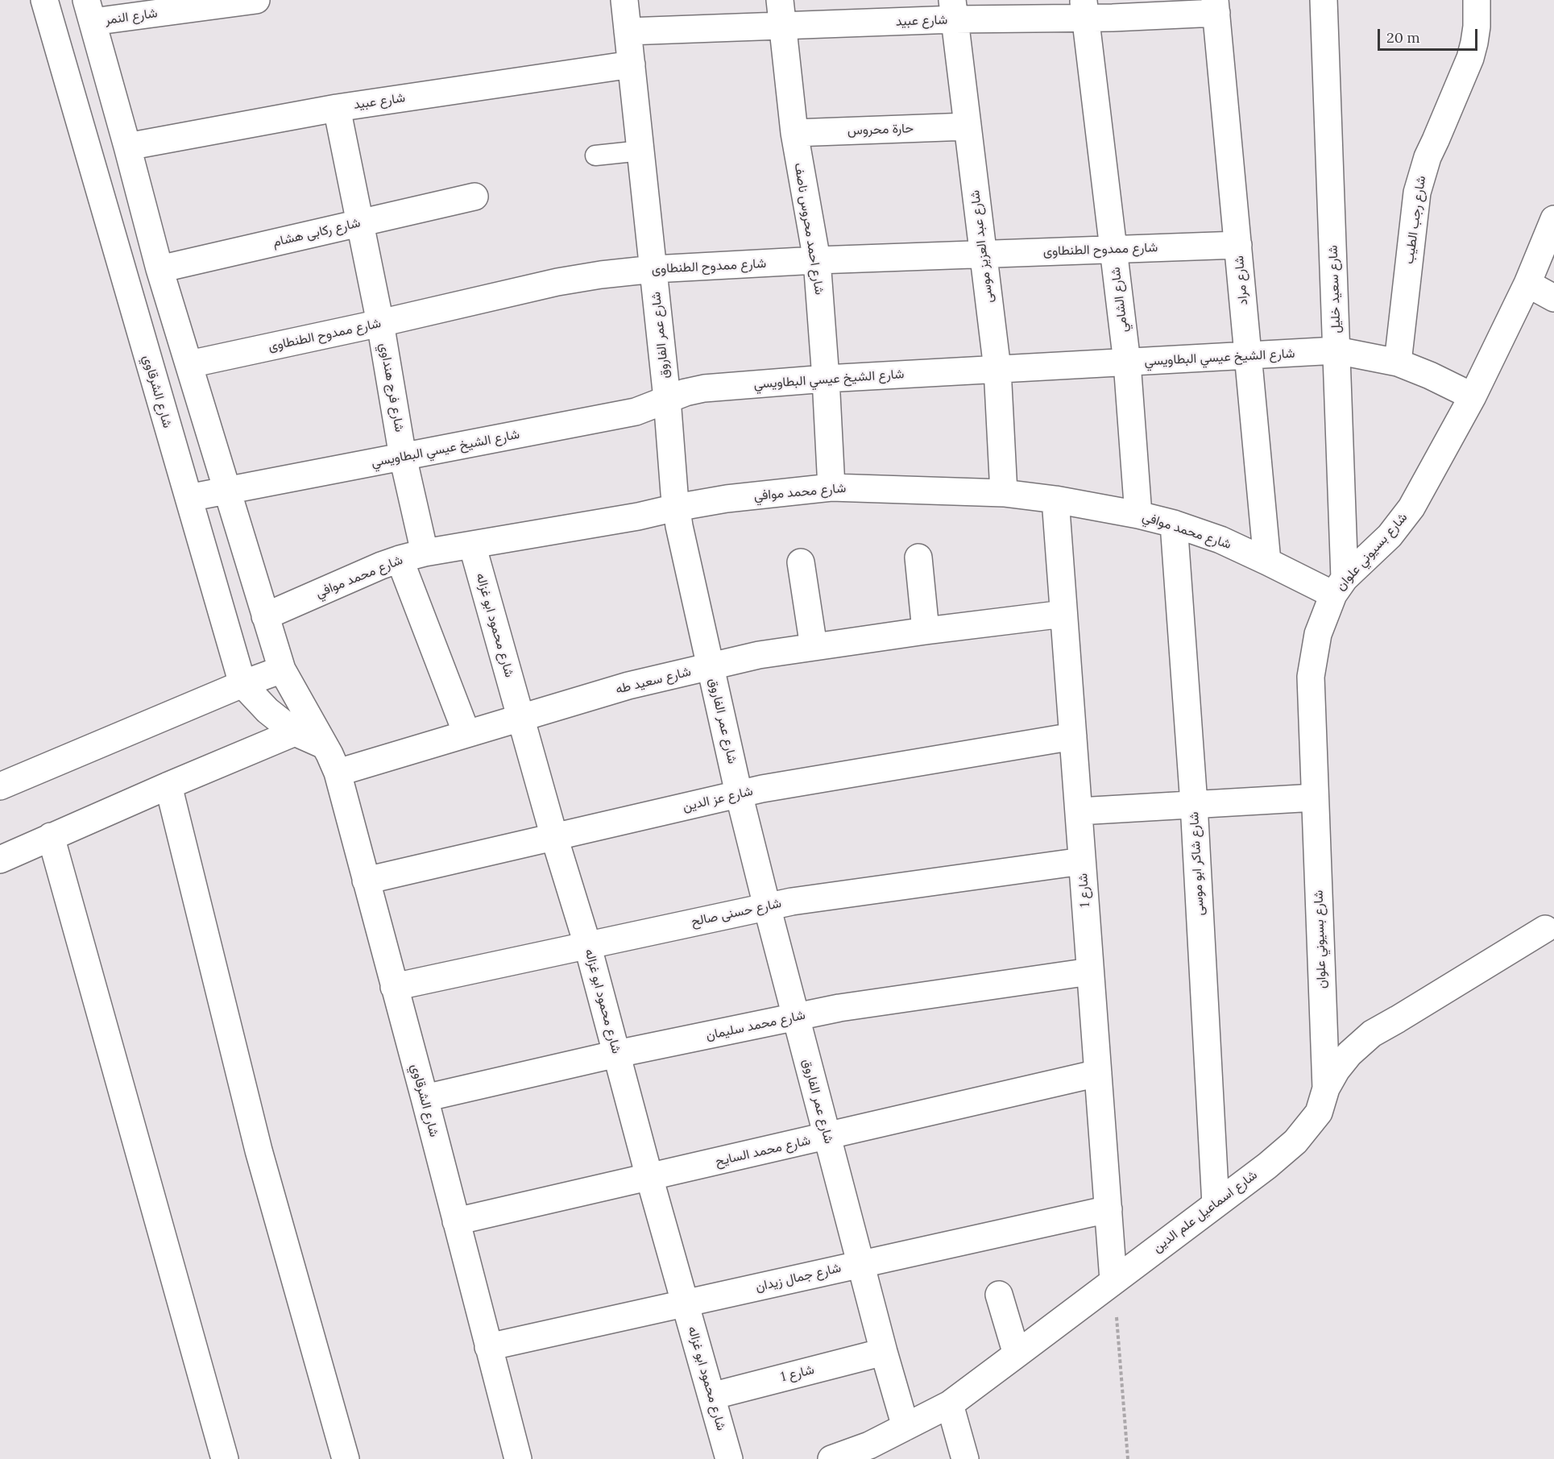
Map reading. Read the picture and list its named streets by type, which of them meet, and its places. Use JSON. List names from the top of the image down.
{
  "streets": {
    "street": [
      "شارع النمر",
      "شارع عبيد",
      "حارة محروس",
      "شارع رجب الطيب",
      "شارع احمد محروس ناصف",
      "شارع ركابى هشام",
      "شارع عبد العزيز موسى",
      "شارع ممدوح الطنطاوى",
      "شارع مراد",
      "شارع سعيد خليل",
      "شارع الشامي",
      "شارع عمر الفاروق",
      "شارع الشيخ عيسي البطاويسي",
      "شارع فرج هنداوي",
      "شارع الشرقاوي",
      "شارع محمد موافي",
      "شارع بسيوني علوان",
      "شارع محمود ابو غزاله",
      "شارع سعيد طه",
      "شارع عز الدين",
      "شارع شاكر ابو موسى",
      "شارع 1",
      "شارع حسنى صالح",
      "شارع محمد سليمان",
      "شارع محمد السايح",
      "شارع اسماعيل علم الدين",
      "شارع جمال زيدان"
    ]
  },
  "crossings": [
    ["شارع النمر", "شارع الشرقاوي"],
    ["شارع عبيد", "شارع احمد محروس ناصف"],
    ["شارع عبيد", "شارع عبد العزيز موسى"],
    ["شارع عبيد", "شارع مراد"],
    ["شارع عبيد", "شارع الشامي"],
    ["شارع عبيد", "شارع عمر الفاروق"],
    ["شارع عبيد", "شارع فرج هنداوي"],
    ["شارع عبيد", "شارع الشرقاوي"],
    ["حارة محروس", "شارع احمد محروس ناصف"],
    ["حارة محروس", "شارع عبد العزيز موسى"],
    ["شارع رجب الطيب", "شارع الشيخ عيسي البطاويسي"],
    ["شارع احمد محروس ناصف", "شارع ممدوح الطنطاوى"],
    ["شارع احمد محروس ناصف", "شارع الشيخ عيسي البطاويسي"],
    ["شارع احمد محروس ناصف", "شارع محمد موافي"],
    ["شارع ركابى هشام", "شارع فرج هنداوي"],
    ["شارع ركابى هشام", "شارع الشرقاوي"],
    ["شارع عبد العزيز موسى", "شارع ممدوح الطنطاوى"],
    ["شارع عبد العزيز موسى", "شارع الشيخ عيسي البطاويسي"],
    ["شارع عبد العزيز موسى", "شارع محمد موافي"],
    ["شارع ممدوح الطنطاوى", "شارع مراد"],
    ["شارع ممدوح الطنطاوى", "شارع الشامي"],
    ["شارع ممدوح الطنطاوى", "شارع عمر الفاروق"],
    ["شارع ممدوح الطنطاوى", "شارع فرج هنداوي"],
    ["شارع ممدوح الطنطاوى", "شارع الشرقاوي"],
    ["شارع مراد", "شارع الشيخ عيسي البطاويسي"],
    ["شارع مراد", "شارع محمد موافي"],
    ["شارع سعيد خليل", "شارع الشيخ عيسي البطاويسي"],
    ["شارع سعيد خليل", "شارع محمد موافي"],
    ["شارع سعيد خليل", "شارع بسيوني علوان"],
    ["شارع الشامي", "شارع الشيخ عيسي البطاويسي"],
    ["شارع الشامي", "شارع محمد موافي"],
    ["شارع عمر الفاروق", "شارع الشيخ عيسي البطاويسي"],
    ["شارع عمر الفاروق", "شارع محمد موافي"],
    ["شارع عمر الفاروق", "شارع سعيد طه"],
    ["شارع عمر الفاروق", "شارع عز الدين"],
    ["شارع عمر الفاروق", "شارع 1"],
    ["شارع عمر الفاروق", "شارع حسنى صالح"],
    ["شارع عمر الفاروق", "شارع محمد سليمان"],
    ["شارع عمر الفاروق", "شارع محمد السايح"],
    ["شارع عمر الفاروق", "شارع اسماعيل علم الدين"],
    ["شارع عمر الفاروق", "شارع جمال زيدان"],
    ["شارع الشيخ عيسي البطاويسي", "شارع فرج هنداوي"],
    ["شارع الشيخ عيسي البطاويسي", "شارع الشرقاوي"],
    ["شارع الشيخ عيسي البطاويسي", "شارع بسيوني علوان"],
    ["شارع فرج هنداوي", "شارع محمد موافي"],
    ["شارع فرج هنداوي", "شارع سعيد طه"],
    ["شارع الشرقاوي", "شارع محمد موافي"],
    ["شارع الشرقاوي", "شارع سعيد طه"],
    ["شارع الشرقاوي", "شارع عز الدين"],
    ["شارع الشرقاوي", "شارع حسنى صالح"],
    ["شارع الشرقاوي", "شارع محمد سليمان"],
    ["شارع الشرقاوي", "شارع محمد السايح"],
    ["شارع الشرقاوي", "شارع جمال زيدان"],
    ["شارع محمد موافي", "شارع بسيوني علوان"],
    ["شارع محمد موافي", "شارع محمود ابو غزاله"],
    ["شارع محمد موافي", "شارع شاكر ابو موسى"],
    ["شارع محمد موافي", "شارع 1"],
    ["شارع بسيوني علوان", "شارع اسماعيل علم الدين"],
    ["شارع محمود ابو غزاله", "شارع سعيد طه"],
    ["شارع محمود ابو غزاله", "شارع عز الدين"],
    ["شارع محمود ابو غزاله", "شارع 1"],
    ["شارع محمود ابو غزاله", "شارع حسنى صالح"],
    ["شارع محمود ابو غزاله", "شارع محمد سليمان"],
    ["شارع محمود ابو غزاله", "شارع محمد السايح"],
    ["شارع محمود ابو غزاله", "شارع جمال زيدان"],
    ["شارع سعيد طه", "شارع 1"],
    ["شارع عز الدين", "شارع 1"],
    ["شارع شاكر ابو موسى", "شارع اسماعيل علم الدين"],
    ["شارع 1", "شارع حسنى صالح"],
    ["شارع 1", "شارع محمد سليمان"],
    ["شارع 1", "شارع محمد السايح"],
    ["شارع 1", "شارع اسماعيل علم الدين"],
    ["شارع 1", "شارع جمال زيدان"]
  ],
  "scale_bar": "20 m"
}
